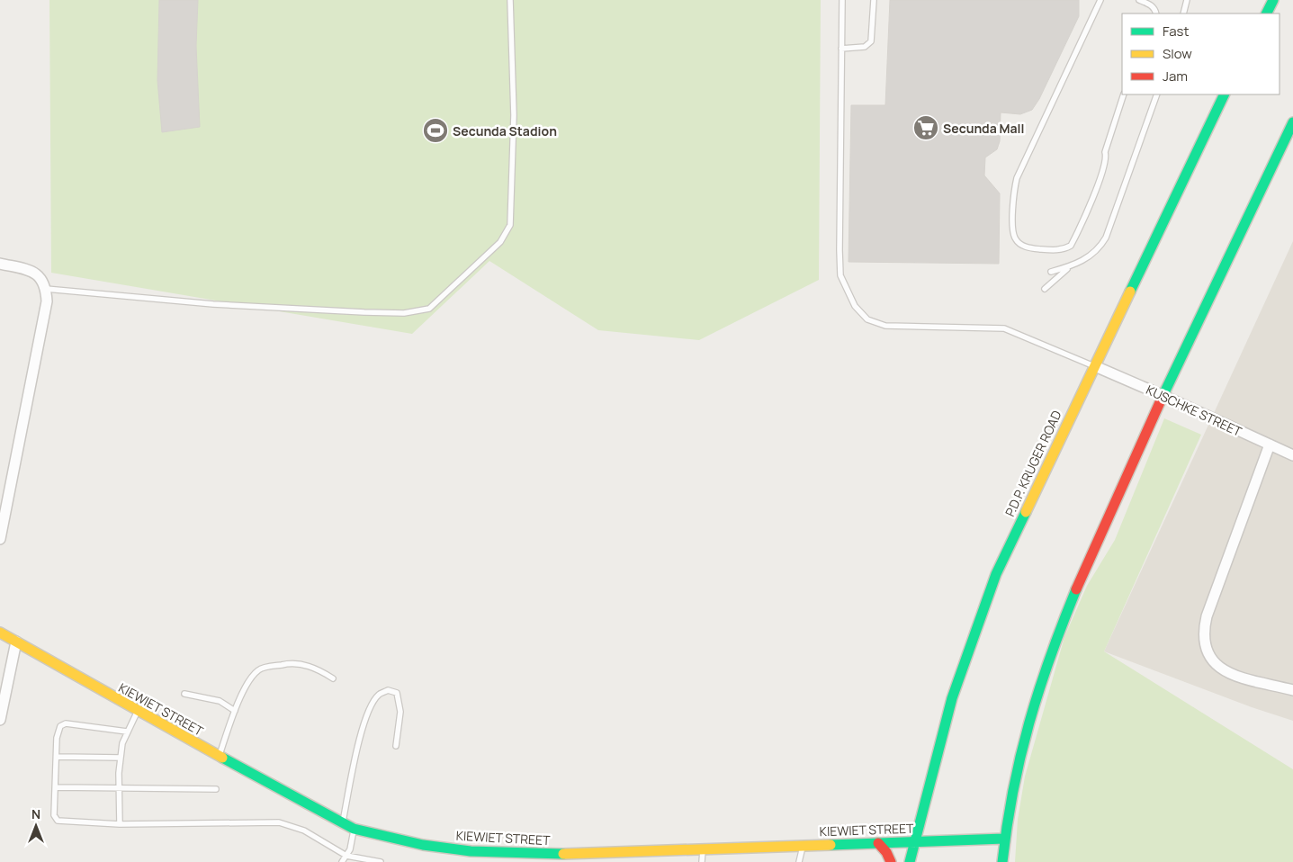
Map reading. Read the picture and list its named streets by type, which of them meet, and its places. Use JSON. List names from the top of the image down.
{
  "streets": {
    "street": ["KUSCHKE STREET", "P.D.P. KRUGER ROAD", "KIEWIET STREET"]
  },
  "crossings": [
    ["KUSCHKE STREET", "P.D.P. KRUGER ROAD"],
    ["P.D.P. KRUGER ROAD", "KIEWIET STREET"]
  ],
  "places": {
    "supermarket": ["Secunda Mall"],
    "sports": ["Secunda Stadion"]
  },
  "legend": ["Fast", "Slow", "Jam"],
  "north": "top"
}
